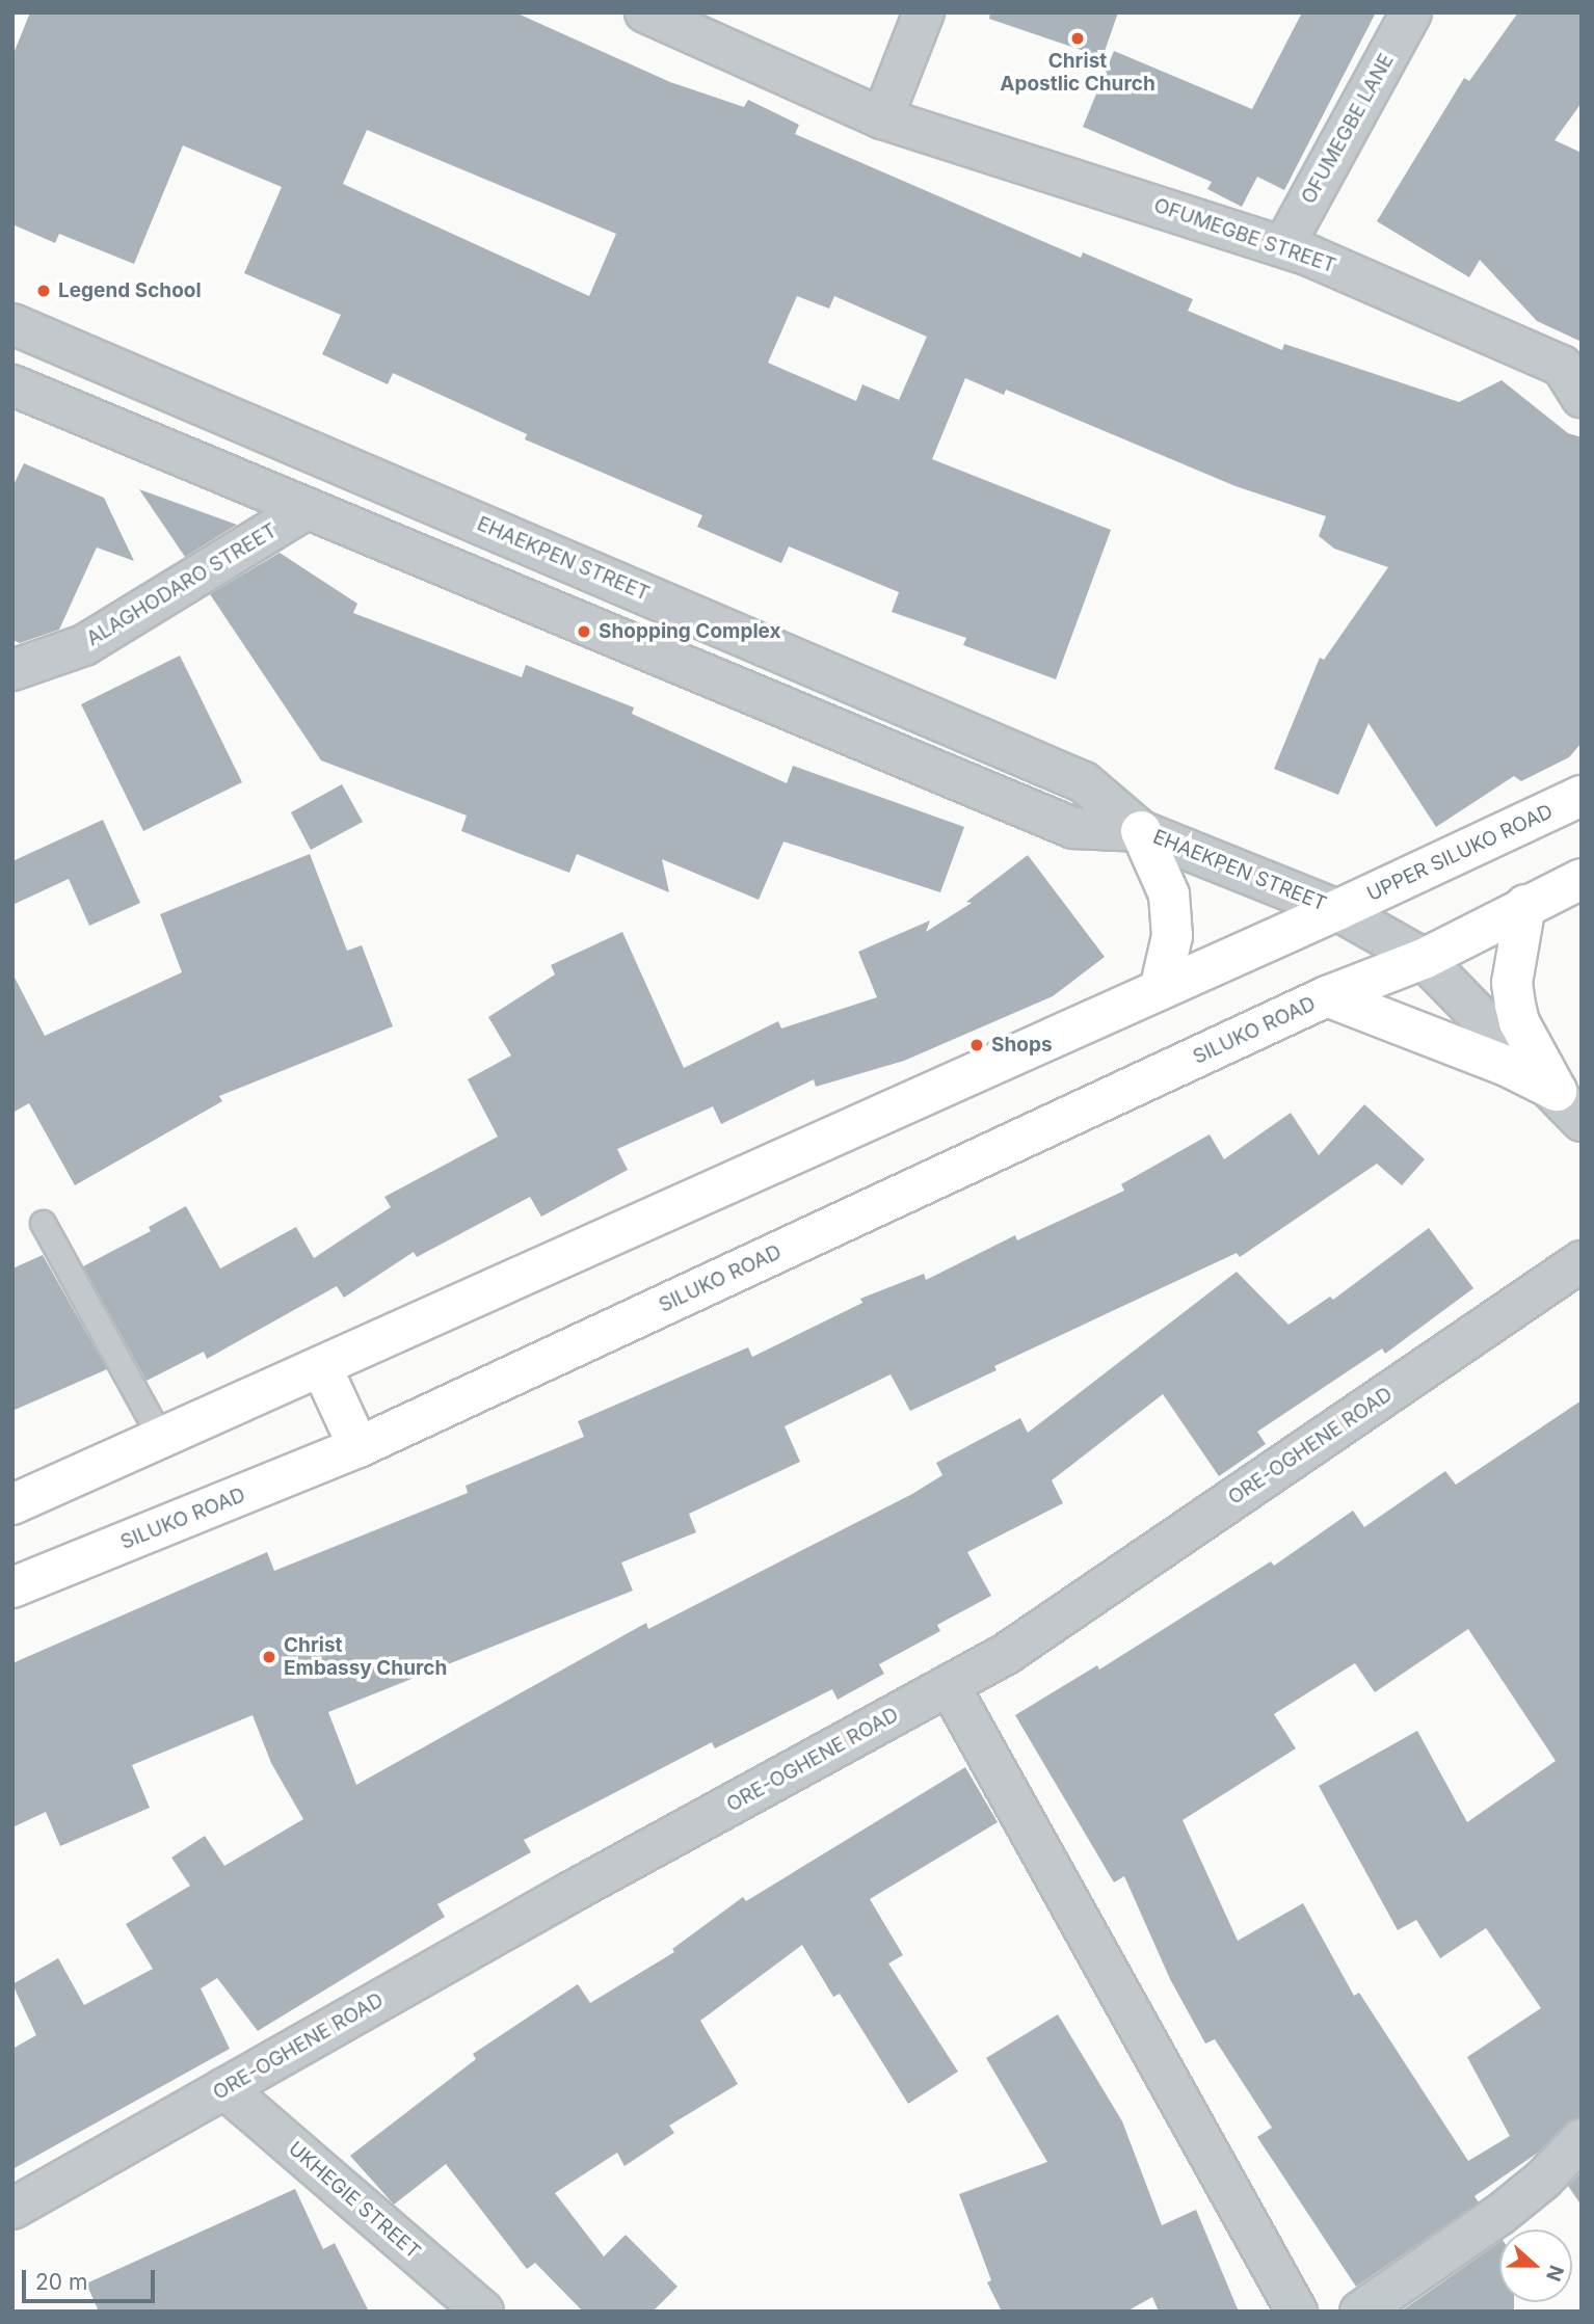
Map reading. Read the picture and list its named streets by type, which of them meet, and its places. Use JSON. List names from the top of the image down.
{
  "streets": {
    "main road": ["UPPER SILUKO ROAD", "SILUKO ROAD"],
    "street": [
      "OFUMEGBE LANE",
      "OFUMEGBE STREET",
      "EHAEKPEN STREET",
      "ALAGHODARO STREET",
      "ORE-OGHENE ROAD",
      "UKHEGIE STREET"
    ]
  },
  "crossings": [
    ["OFUMEGBE LANE", "OFUMEGBE STREET"],
    ["EHAEKPEN STREET", "ALAGHODARO STREET"],
    ["EHAEKPEN STREET", "UPPER SILUKO ROAD"],
    ["EHAEKPEN STREET", "SILUKO ROAD"],
    ["ORE-OGHENE ROAD", "UKHEGIE STREET"]
  ],
  "places": [
    "Christ Apostlic Church",
    "Legend School",
    "Shopping Complex",
    "Shops",
    "Christ Embassy Church"
  ],
  "scale_bar": "20 m",
  "north": "right"
}
